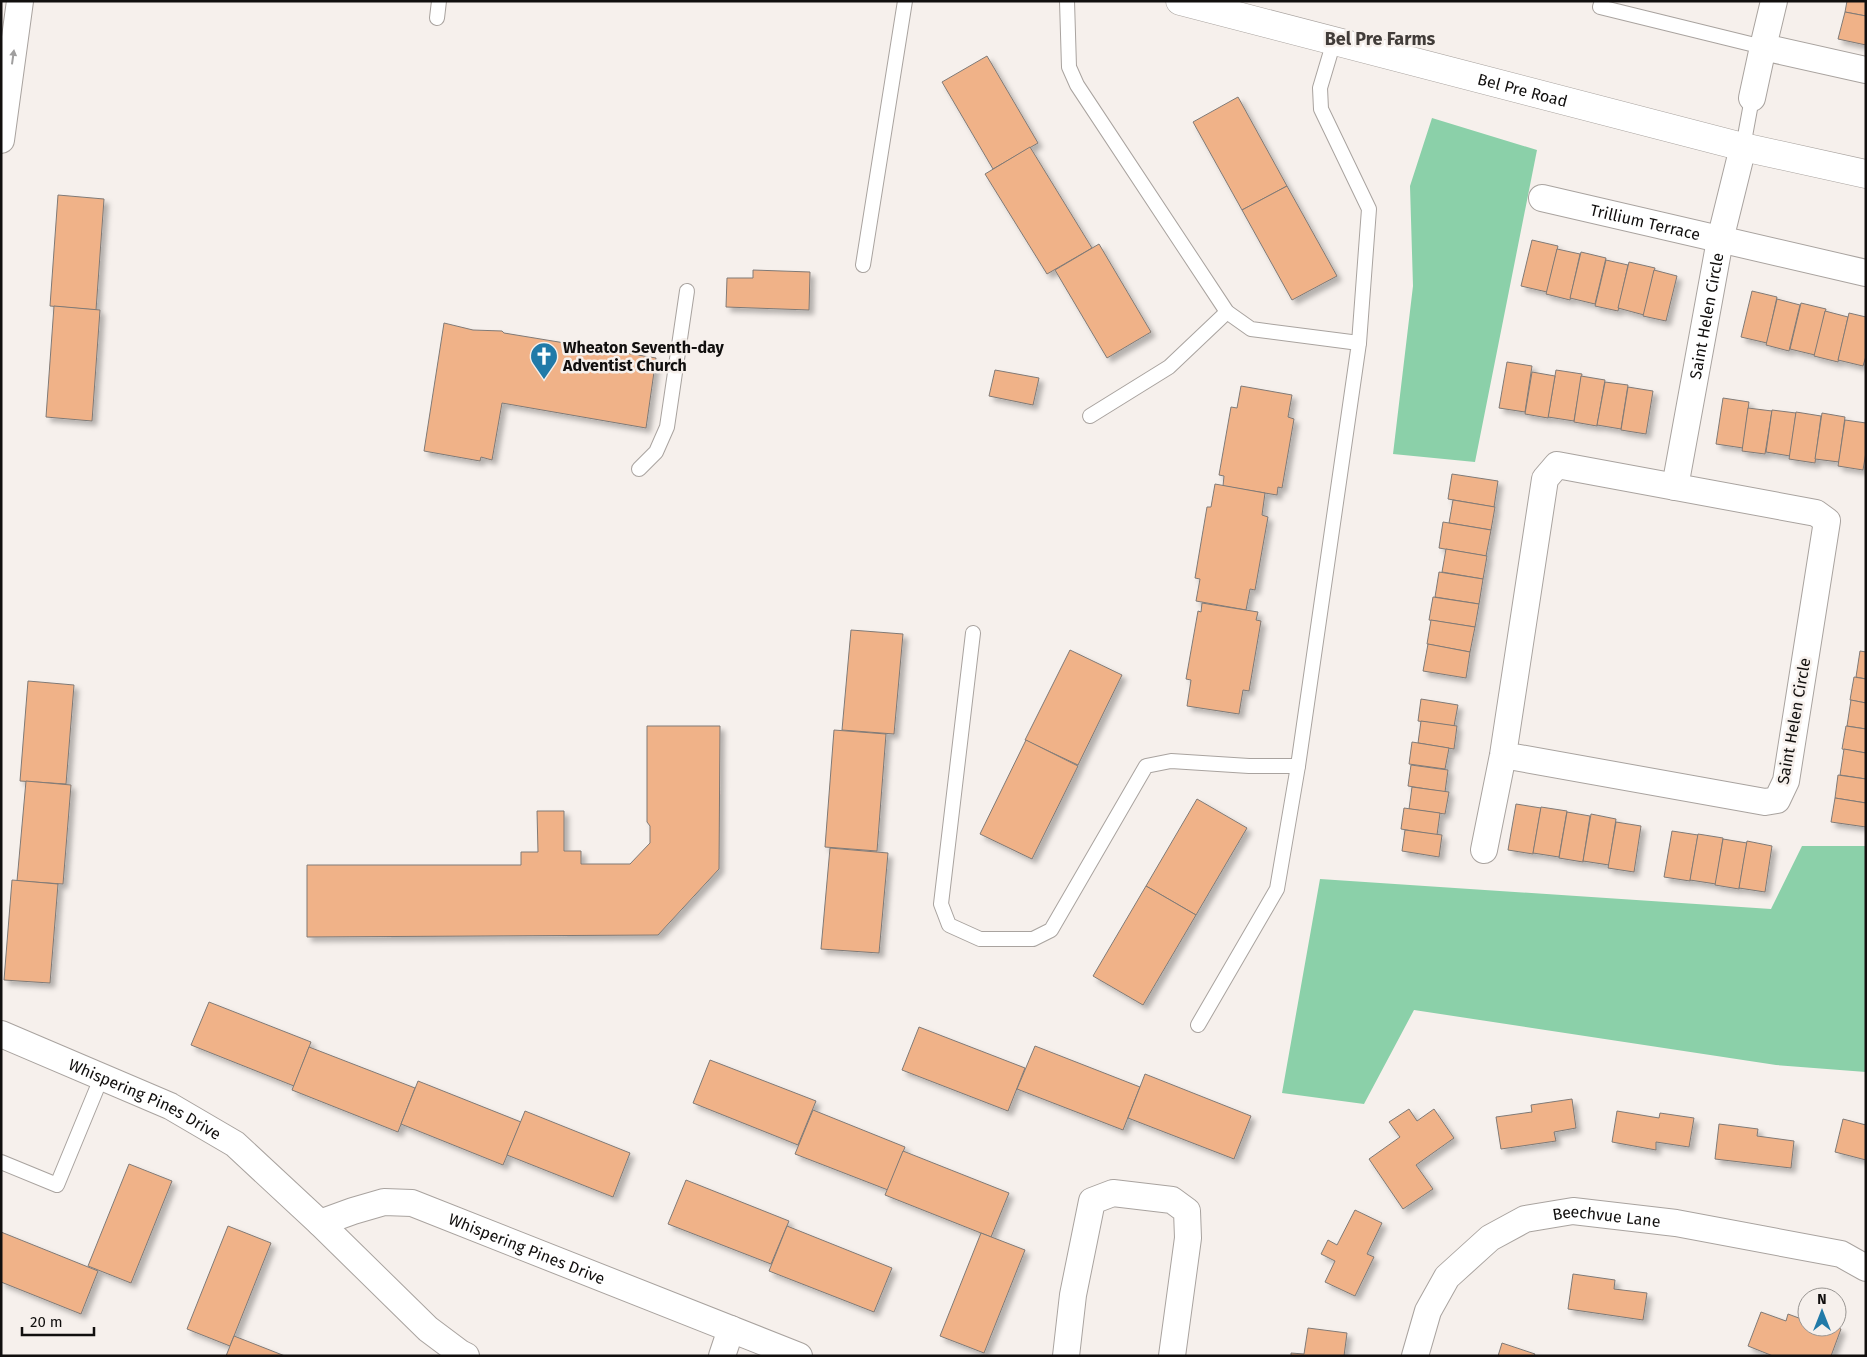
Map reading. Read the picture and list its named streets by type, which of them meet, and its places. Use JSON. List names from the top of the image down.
{
  "streets": {
    "main road": ["Bel Pre Road"],
    "street": [
      "Trillium Terrace",
      "Saint Helen Circle",
      "Whispering Pines Drive",
      "Beechvue Lane"
    ]
  },
  "crossings": [
    ["Bel Pre Road", "Saint Helen Circle"],
    ["Trillium Terrace", "Saint Helen Circle"]
  ],
  "districts": ["Bel Pre Farms"],
  "places": {
    "church": ["Wheaton Seventh-day Adventist Church"]
  },
  "scale_bar": "20 m",
  "north": "top"
}
